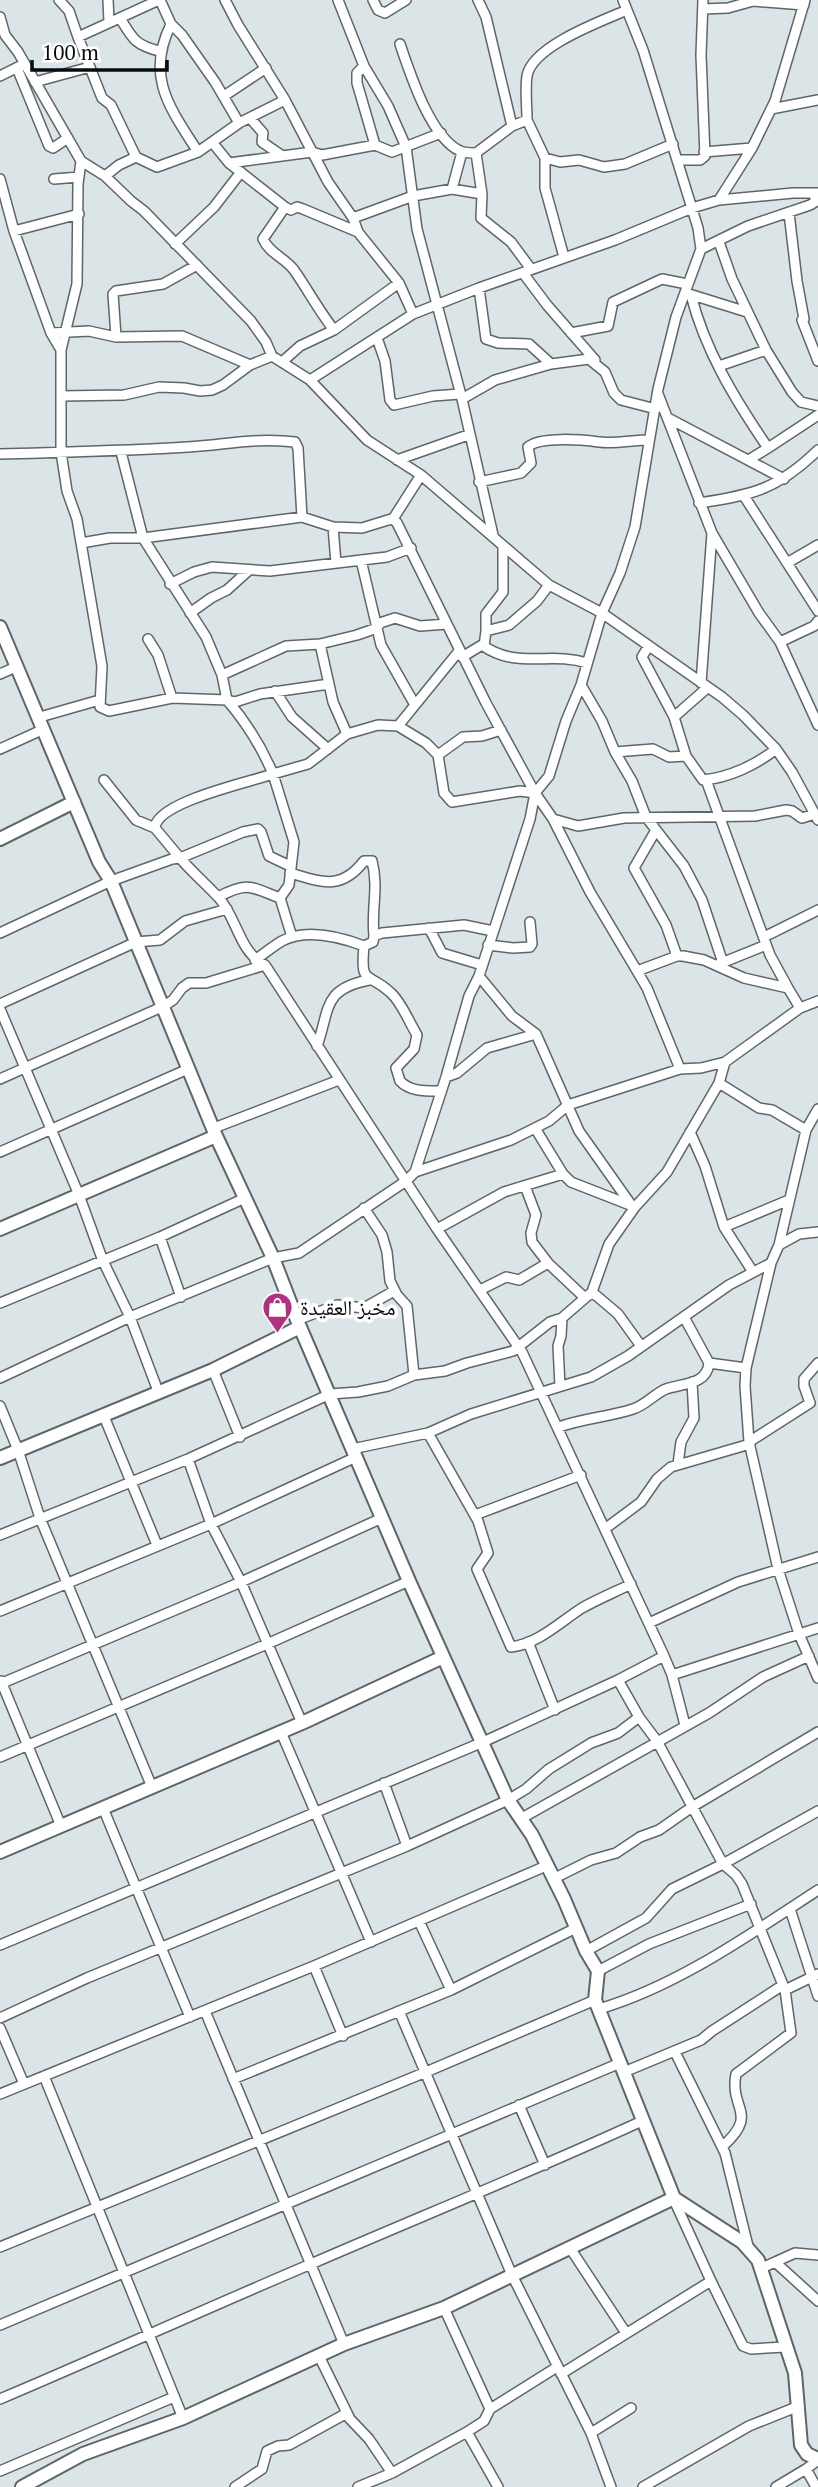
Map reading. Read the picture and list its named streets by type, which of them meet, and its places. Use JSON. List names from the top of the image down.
{
  "places": {
    "shop": ["مخبز العقيدة"]
  },
  "scale_bar": "100 m"
}
